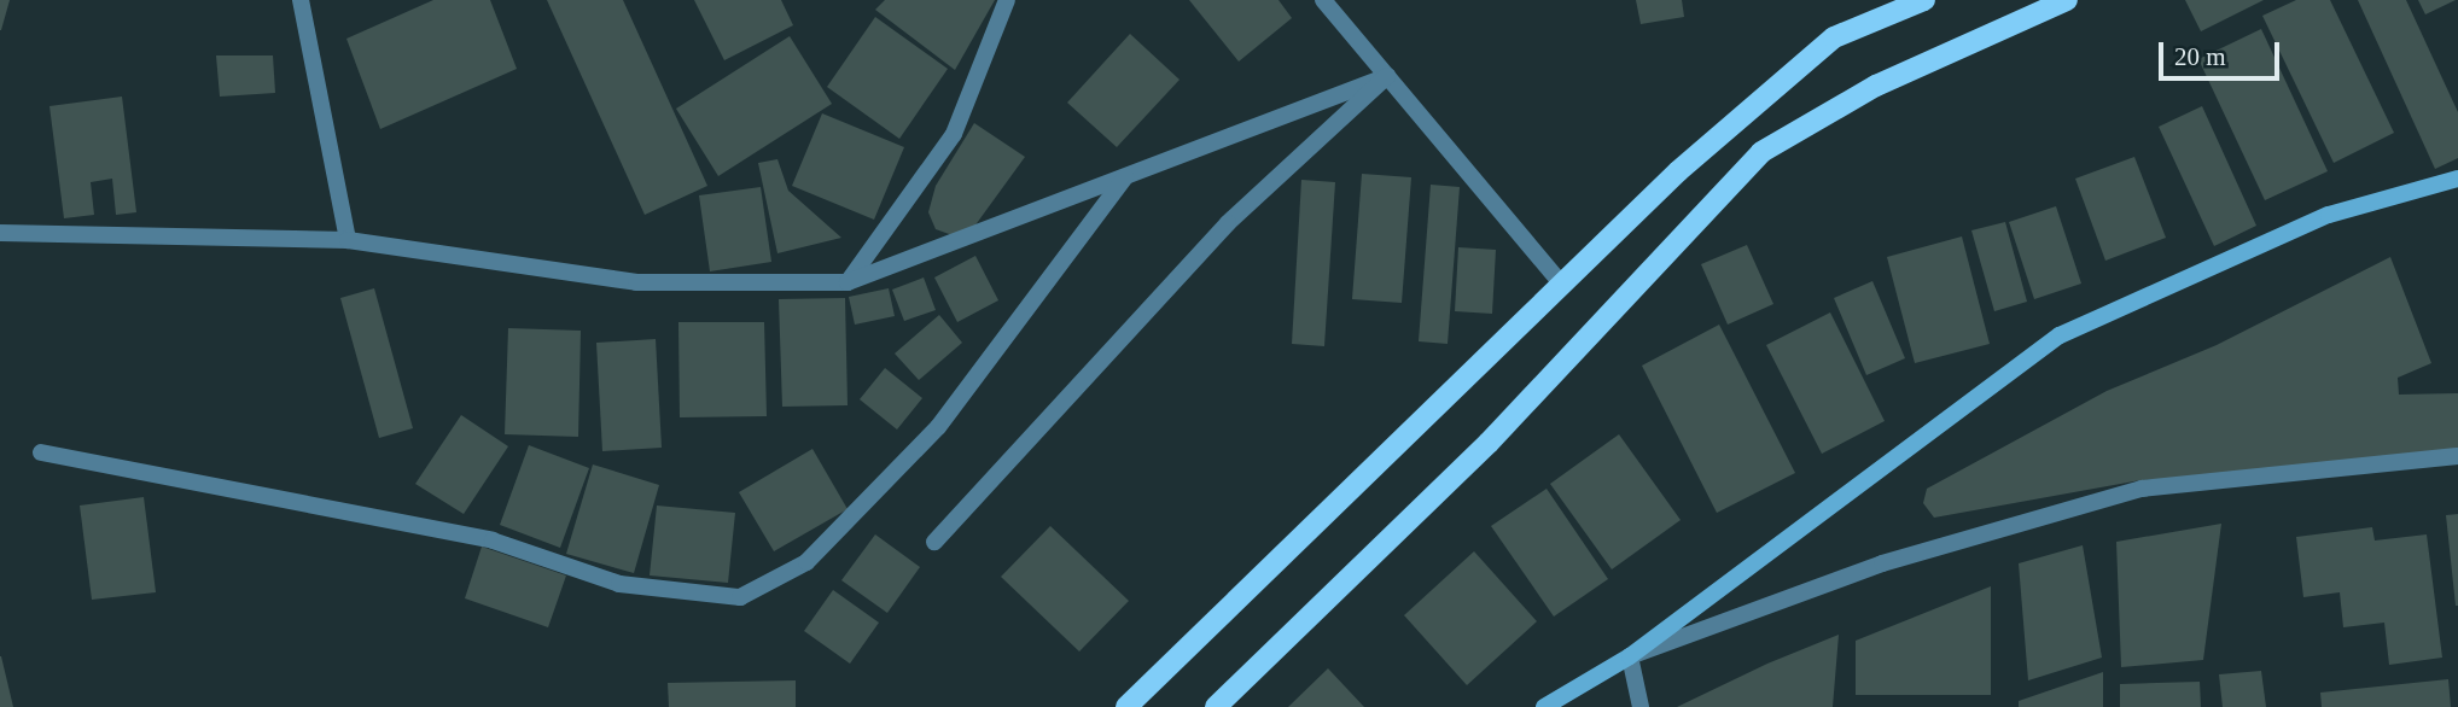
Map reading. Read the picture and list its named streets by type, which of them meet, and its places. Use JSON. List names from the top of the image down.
{
  "scale_bar": "20 m"
}
